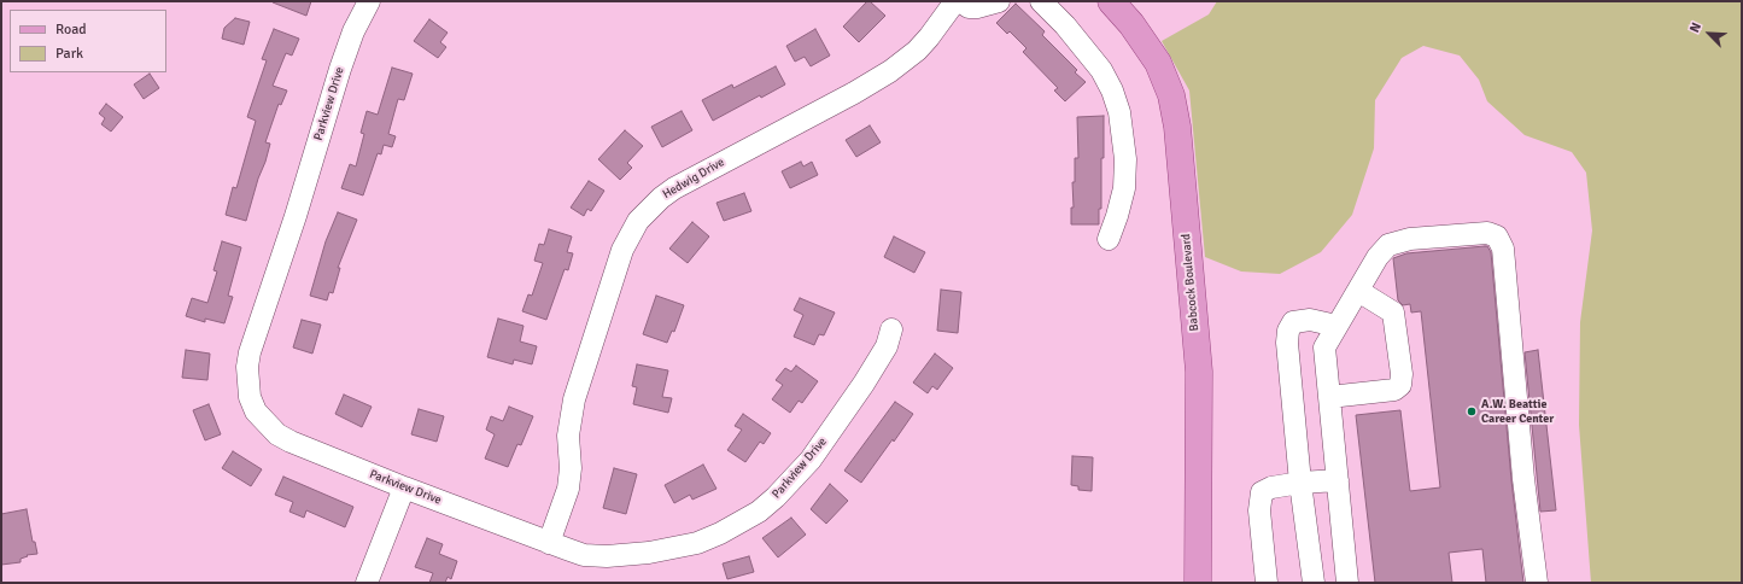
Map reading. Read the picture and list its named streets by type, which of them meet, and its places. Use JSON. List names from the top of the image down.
{
  "streets": {
    "main road": ["Babcock Boulevard"],
    "street": ["Parkview Drive", "Hedwig Drive"]
  },
  "crossings": [
    ["Parkview Drive", "Hedwig Drive"]
  ],
  "places": ["A.W. Beattie Career Center"],
  "legend": ["Road", "Park"],
  "north": "top left"
}
